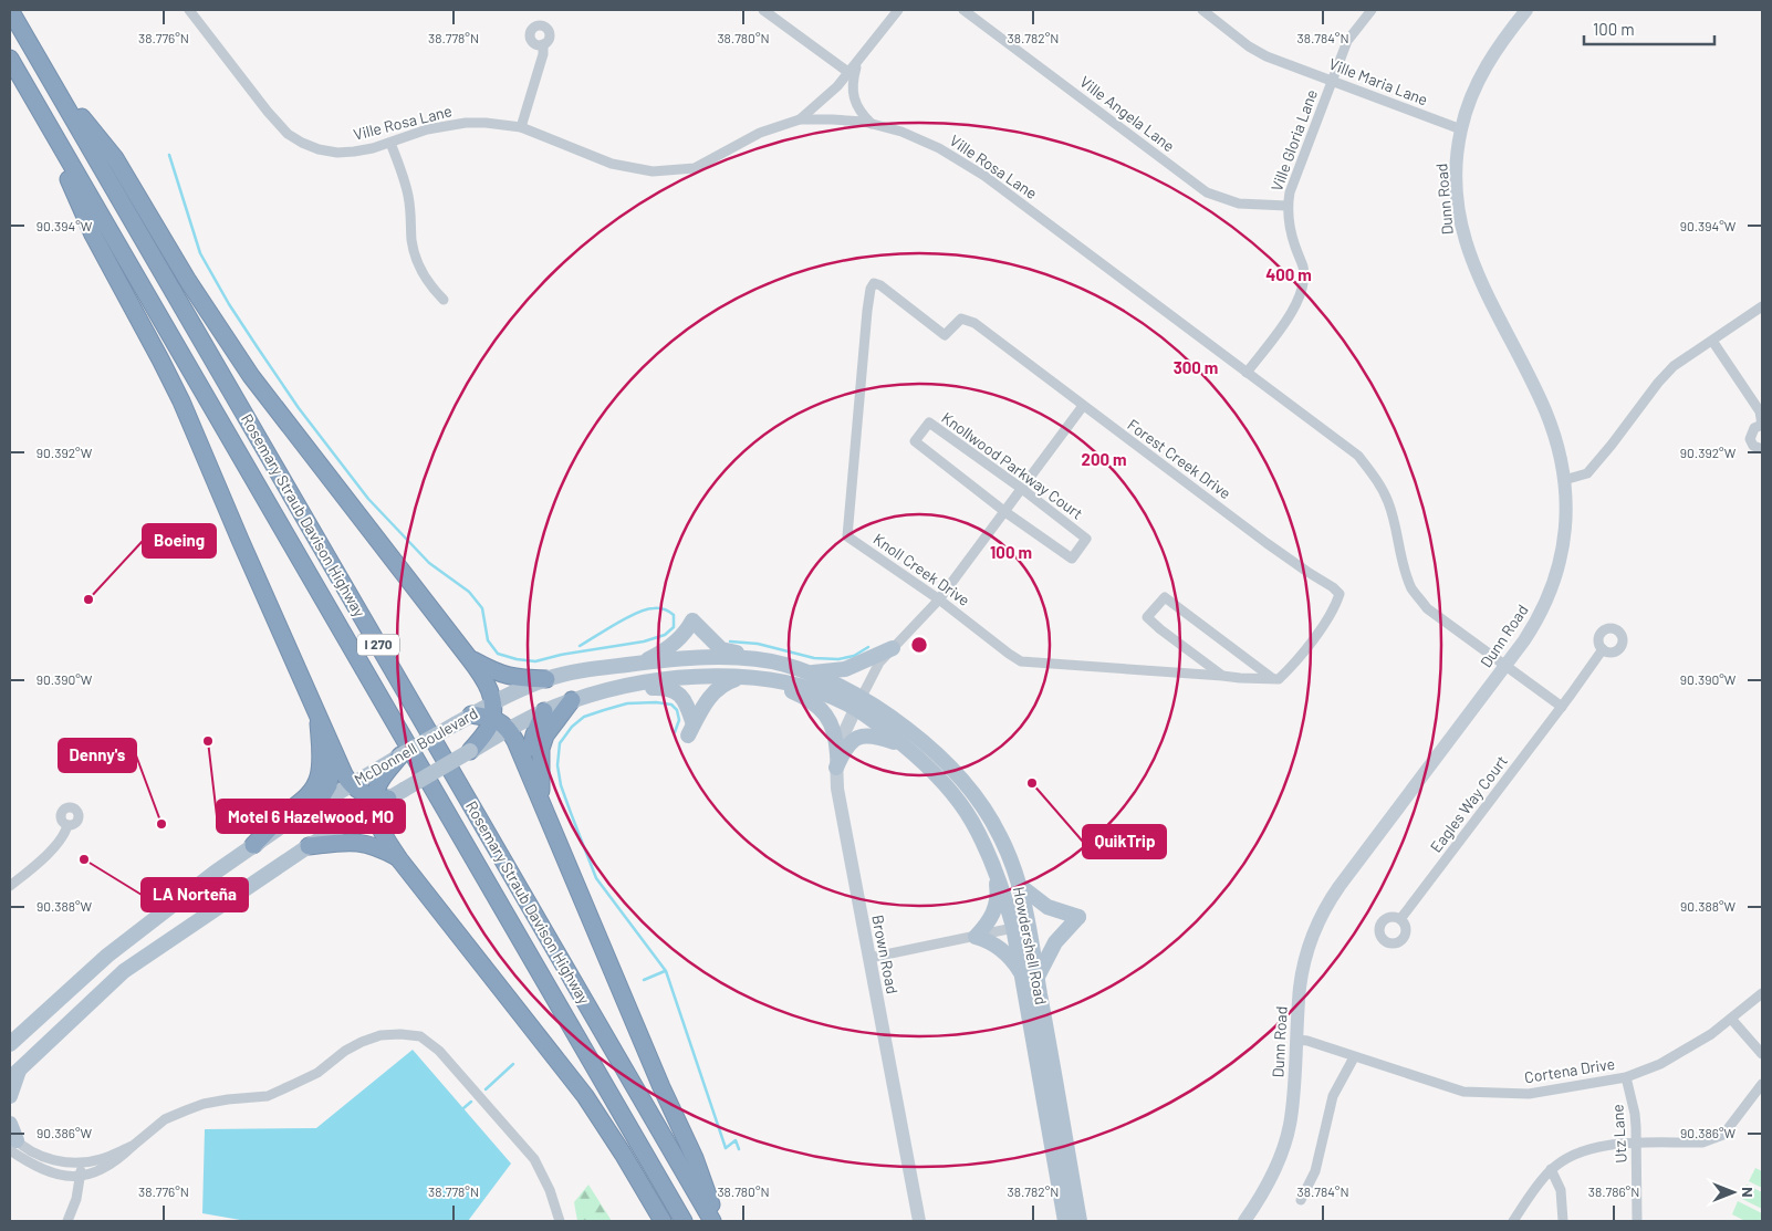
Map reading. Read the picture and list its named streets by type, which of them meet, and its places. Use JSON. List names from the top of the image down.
{
  "streets": {
    "highway": ["Rosemary Straub Davison Highway", "I 270"],
    "main road": ["McDonnell Boulevard", "Howdershell Road"],
    "street": [
      "Ville Maria Lane",
      "Ville Angela Lane",
      "Ville Rosa Lane",
      "Ville Gloria Lane",
      "Dunn Road",
      "Forest Creek Drive",
      "Knollwood Parkway Court",
      "Knoll Creek Drive",
      "Eagles Way Court",
      "Brown Road",
      "Cortena Drive",
      "Utz Lane"
    ]
  },
  "crossings": [
    ["Ville Maria Lane", "Ville Gloria Lane"],
    ["Ville Maria Lane", "Dunn Road"],
    ["Ville Angela Lane", "Ville Gloria Lane"],
    ["Ville Rosa Lane", "Ville Gloria Lane"],
    ["Ville Rosa Lane", "Dunn Road"],
    ["Dunn Road", "Cortena Drive"],
    ["Forest Creek Drive", "Knoll Creek Drive"],
    ["McDonnell Boulevard", "Howdershell Road"],
    ["McDonnell Boulevard", "Brown Road"],
    ["Howdershell Road", "Brown Road"],
    ["Cortena Drive", "Utz Lane"]
  ],
  "places": [
    "Boeing",
    "Motel 6 Hazelwood, MO",
    "QuikTrip",
    "Denny's",
    "LA Norteña"
  ],
  "scale_bar": "100 m",
  "north": "right",
  "coordinates": [
    "38.776°N",
    "38.778°N",
    "38.780°N",
    "38.782°N",
    "38.784°N",
    "90.394°W",
    "90.392°W",
    "90.390°W",
    "90.388°W",
    "90.386°W",
    "38.786°N"
  ],
  "rings": [
    "400 m",
    "300 m",
    "200 m",
    "100 m"
  ]
}
